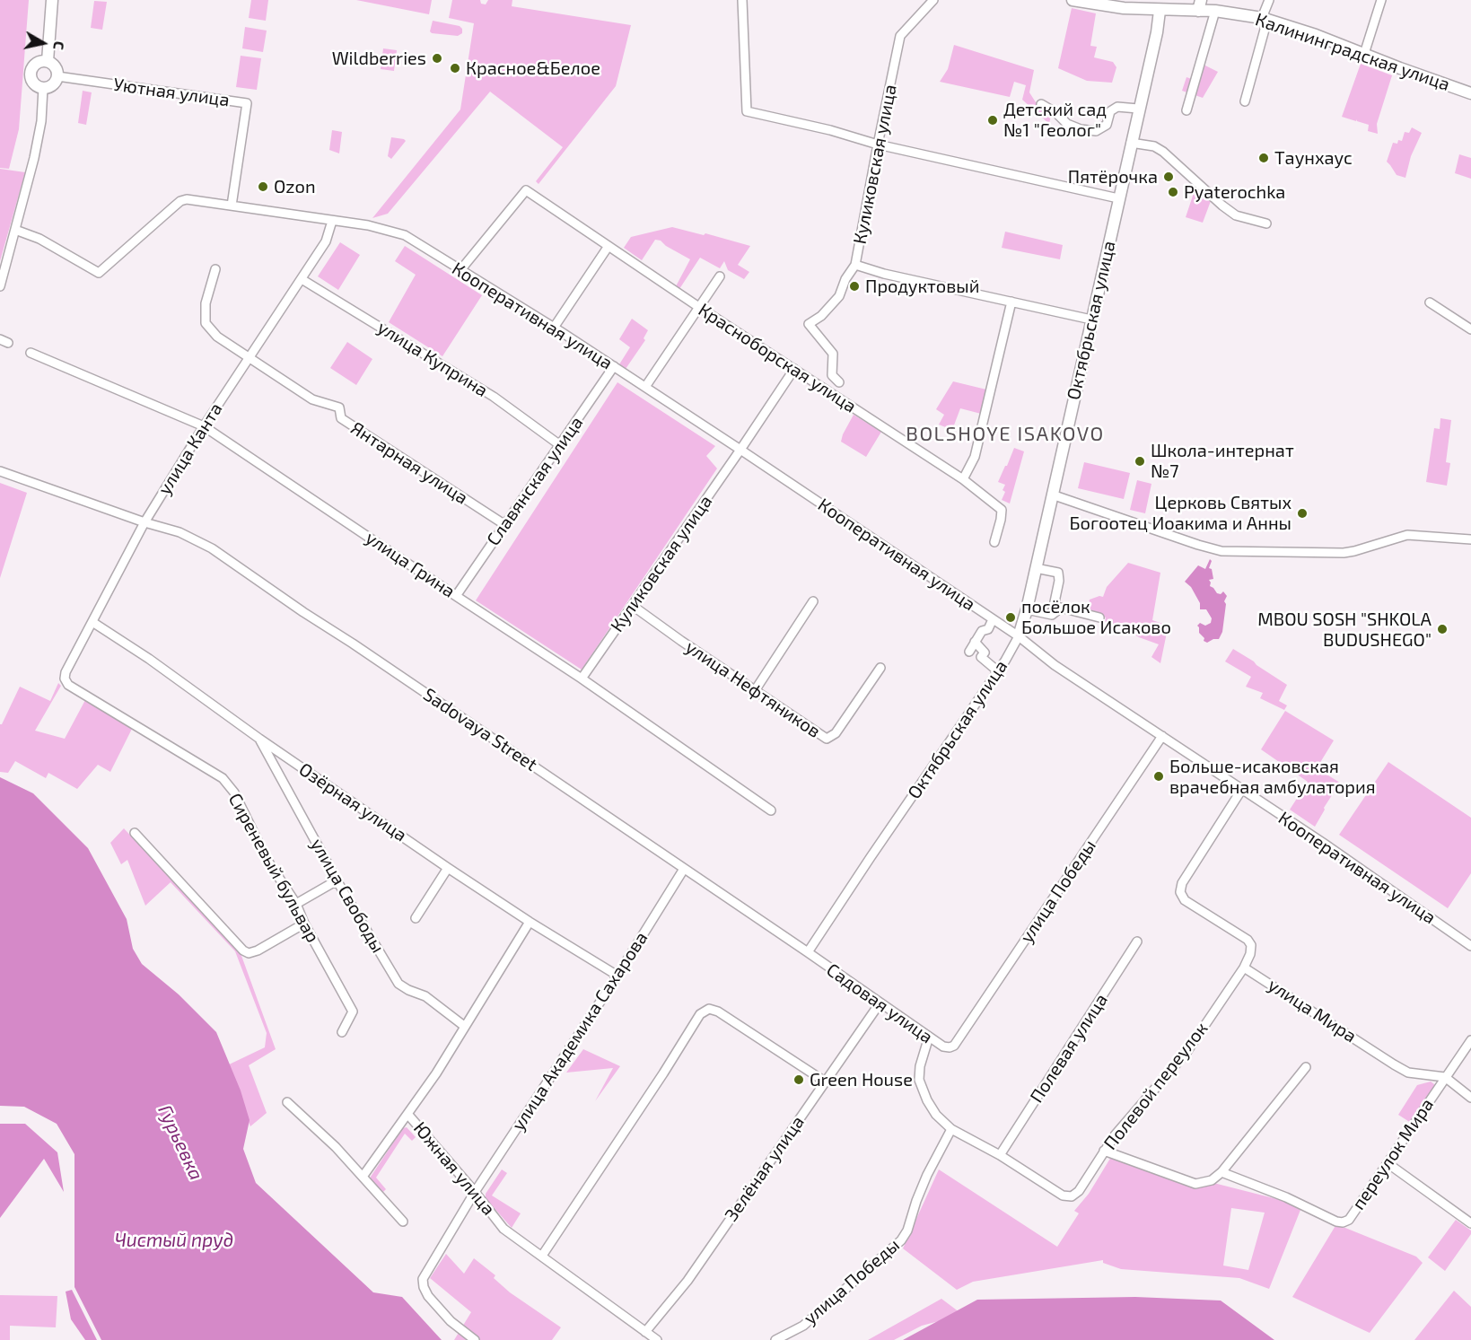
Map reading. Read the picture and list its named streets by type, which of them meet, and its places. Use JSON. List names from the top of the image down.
{
  "streets": {
    "street": [
      "Калининградская улица",
      "Уютная улица",
      "Куликовская улица",
      "Кооперативная улица",
      "Октябрьская улица",
      "Красноборская улица",
      "улица Куприна",
      "улица Канта",
      "Янтарная улица",
      "Славянская улица",
      "улица Грина",
      "улица Нефтяников",
      "Sadovaya Street",
      "Озёрная улица",
      "Сиреневый бульвар",
      "улица Победы",
      "улица Свободы",
      "Садовая улица",
      "улица Мира",
      "улица Академика Сахарова",
      "Полевая улица",
      "Полевой переулок",
      "переулок Мира",
      "Южная улица",
      "Зелёная улица"
    ]
  },
  "crossings": [
    ["Калининградская улица", "Октябрьская улица"],
    ["Уютная улица", "Кооперативная улица"],
    ["Куликовская улица", "Кооперативная улица"],
    ["Куликовская улица", "Красноборская улица"],
    ["Куликовская улица", "улица Грина"],
    ["Куликовская улица", "улица Нефтяников"],
    ["Кооперативная улица", "Октябрьская улица"],
    ["Кооперативная улица", "Красноборская улица"],
    ["Кооперативная улица", "улица Канта"],
    ["Кооперативная улица", "Славянская улица"],
    ["Кооперативная улица", "улица Победы"],
    ["Октябрьская улица", "Sadovaya Street"],
    ["Октябрьская улица", "Садовая улица"],
    ["улица Куприна", "улица Канта"],
    ["улица Куприна", "Славянская улица"],
    ["улица Канта", "Янтарная улица"],
    ["улица Канта", "улица Грина"],
    ["улица Канта", "Sadovaya Street"],
    ["улица Канта", "Озёрная улица"],
    ["улица Канта", "Сиреневый бульвар"],
    ["Янтарная улица", "Славянская улица"],
    ["Славянская улица", "улица Грина"],
    ["Sadovaya Street", "Садовая улица"],
    ["Sadovaya Street", "улица Академика Сахарова"],
    ["Озёрная улица", "улица Свободы"],
    ["Озёрная улица", "улица Академика Сахарова"],
    ["Озёрная улица", "Южная улица"],
    ["улица Победы", "Садовая улица"],
    ["улица Свободы", "Южная улица"],
    ["Садовая улица", "Зелёная улица"],
    ["улица Мира", "Полевой переулок"],
    ["улица Мира", "переулок Мира"],
    ["улица Академика Сахарова", "Южная улица"],
    ["Полевая улица", "Полевой переулок"],
    ["Южная улица", "Зелёная улица"]
  ],
  "districts": ["BOLSHOYE ISAKOVO"],
  "water": ["Гурьевка", "Чистый пруд"],
  "places": [
    "Wildberries",
    "Красное&Белое",
    "Детский сад №1 \"Геолог\"",
    "Таунхаус",
    "Пятёрочка",
    "Ozon",
    "Pyaterochka",
    "Продуктовый",
    "Школа-интернат №7",
    "Церковь Святых Богоотец Иоакима и Анны",
    "посёлок Большое Исаково",
    "MBOU SOSH \"SHKOLA BUDUSHEGO\"",
    "Больше-исаковская врачебная амбулатория",
    "Green House"
  ],
  "north": "right"
}
